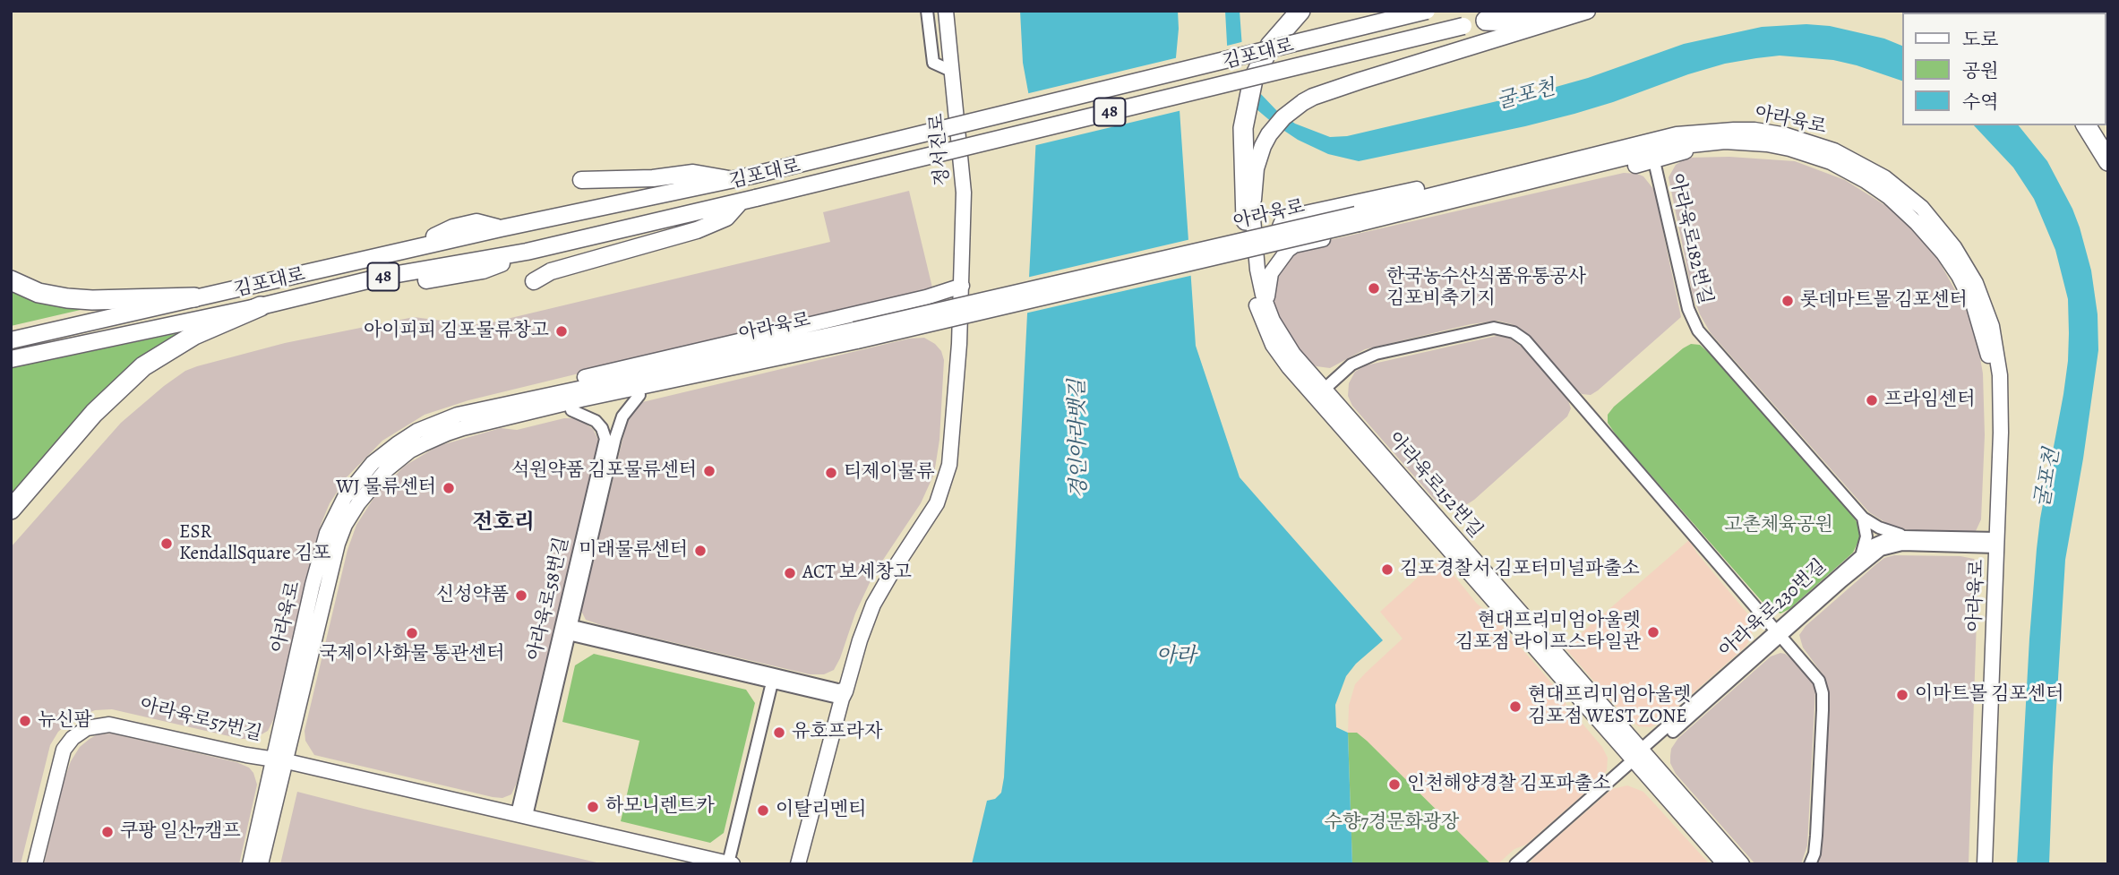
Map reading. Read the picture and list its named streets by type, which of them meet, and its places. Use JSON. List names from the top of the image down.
{
  "streets": {
    "main road": ["김포대로", "48"],
    "street": [
      "아라육로",
      "정서진로",
      "아라육로182번길",
      "아라육로152번길",
      "아라육로58번길",
      "아라육로230번길",
      "아라육로57번길"
    ]
  },
  "crossings": [
    ["아라육로", "아라육로230번길"],
    ["아라육로", "아라육로57번길"],
    ["아라육로152번길", "아라육로230번길"]
  ],
  "districts": ["전호리"],
  "water": ["굴포천", "경인아라뱃길", "아라"],
  "parks": ["고촌체육공원", "수향7경문화광장"],
  "places": [
    "한국농수산식품유통공사 김포비축기지",
    "롯데마트몰 김포센터",
    "아이피피 김포물류창고",
    "프라임센터",
    "석원약품 김포물류센터",
    "티제이물류",
    "WJ 물류센터",
    "ESR KendallSquare 김포",
    "미래물류센터",
    "김포경찰서 김포터미널파출소",
    "ACT 보세창고",
    "신성약품",
    "현대프리미엄아울렛 김포점 라이프스타일관",
    "국제이사화물 통관센터",
    "이마트몰 김포센터",
    "현대프리미엄아울렛 김포점 WEST ZONE",
    "뉴신팜",
    "유호프라자",
    "인천해양경찰 김포파출소",
    "하모니렌트카",
    "이탈리멘티",
    "쿠팡 일산7캠프"
  ],
  "legend": ["도로", "공원", "수역"]
}
